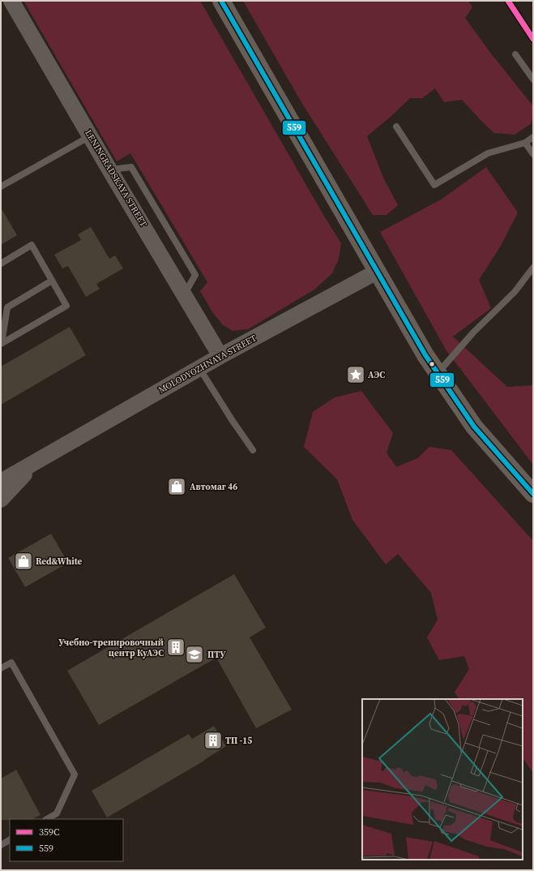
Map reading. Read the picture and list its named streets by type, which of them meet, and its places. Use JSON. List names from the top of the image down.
{
  "streets": {
    "street": ["LENINGRADSKAYA STREET", "MOLODYOZHNAYA STREET"]
  },
  "crossings": [
    ["LENINGRADSKAYA STREET", "MOLODYOZHNAYA STREET"]
  ],
  "places": {
    "place": ["АЭС"],
    "shop": ["Автомаг 46", "Red&White"],
    "building": ["Учебно-тренировочный центр КуАЭС", "ТП -15"],
    "school or university": ["ПТУ"]
  },
  "lines": ["transit line 359С", "transit line 559"],
  "legend": ["359С", "559"]
}
